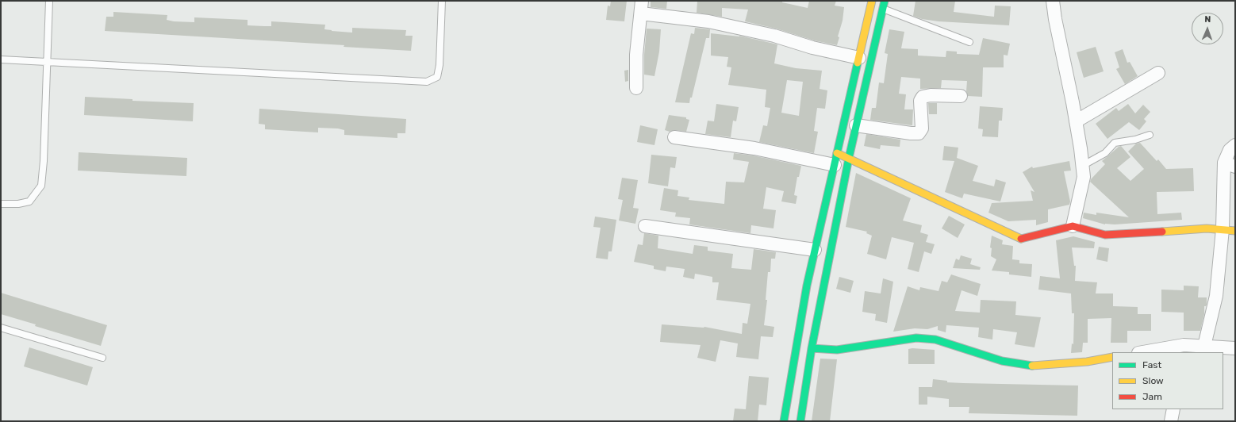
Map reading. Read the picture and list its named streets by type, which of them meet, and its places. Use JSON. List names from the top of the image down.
{
  "legend": ["Fast", "Slow", "Jam"],
  "north": "top"
}
